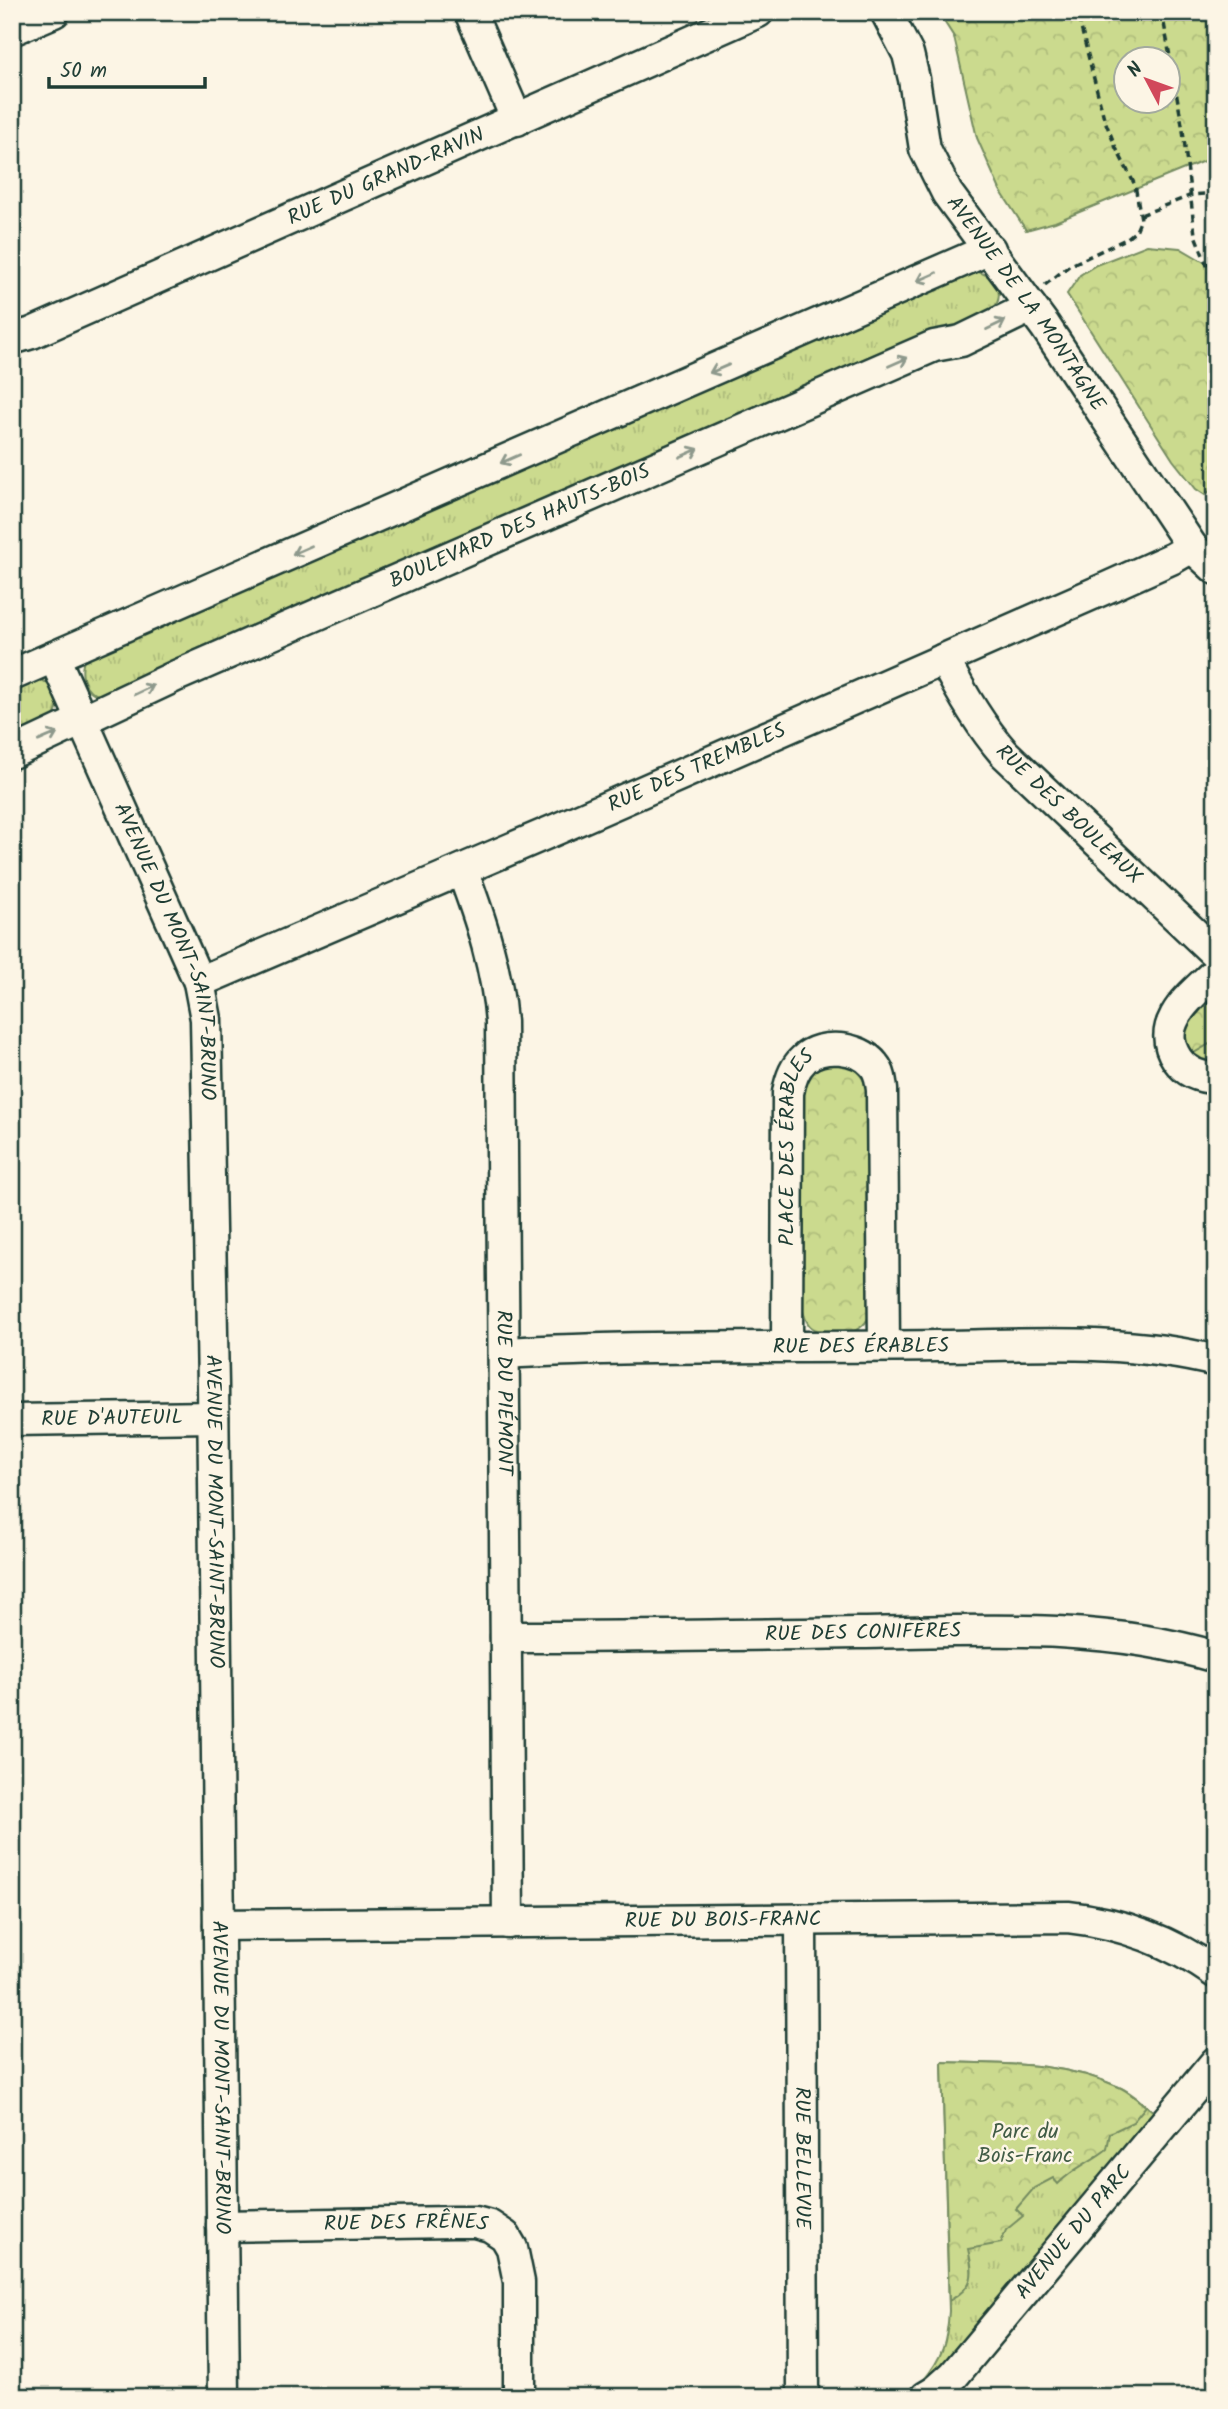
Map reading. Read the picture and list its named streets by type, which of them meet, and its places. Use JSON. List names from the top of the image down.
{
  "streets": {
    "street": [
      "RUE DU GRAND-RAVIN",
      "AVENUE DE LA MONTAGNE",
      "BOULEVARD DES HAUTS-BOIS",
      "RUE DES TREMBLES",
      "RUE DES BOULEAUX",
      "AVENUE DU MONT-SAINT-BRUNO",
      "PLACE DES ÉRABLES",
      "RUE DES ÉRABLES",
      "RUE DU PIÉMONT",
      "RUE D'AUTEUIL",
      "RUE DES CONIFÈRES",
      "RUE DU BOIS-FRANC",
      "RUE BELLEVUE",
      "RUE DES FRÊNES",
      "AVENUE DU PARC"
    ]
  },
  "crossings": [
    ["AVENUE DE LA MONTAGNE", "BOULEVARD DES HAUTS-BOIS"],
    ["AVENUE DE LA MONTAGNE", "RUE DES TREMBLES"],
    ["BOULEVARD DES HAUTS-BOIS", "AVENUE DU MONT-SAINT-BRUNO"],
    ["RUE DES TREMBLES", "RUE DES BOULEAUX"],
    ["RUE DES TREMBLES", "AVENUE DU MONT-SAINT-BRUNO"],
    ["RUE DES TREMBLES", "RUE DU PIÉMONT"],
    ["AVENUE DU MONT-SAINT-BRUNO", "RUE D'AUTEUIL"],
    ["AVENUE DU MONT-SAINT-BRUNO", "RUE DU BOIS-FRANC"],
    ["AVENUE DU MONT-SAINT-BRUNO", "RUE DES FRÊNES"],
    ["PLACE DES ÉRABLES", "RUE DES ÉRABLES"],
    ["RUE DES ÉRABLES", "RUE DU PIÉMONT"],
    ["RUE DU PIÉMONT", "RUE DES CONIFÈRES"],
    ["RUE DU PIÉMONT", "RUE DU BOIS-FRANC"],
    ["RUE DU BOIS-FRANC", "RUE BELLEVUE"]
  ],
  "parks": ["Parc du Bois-Franc"],
  "scale_bar": "50 m",
  "north": "top left"
}
